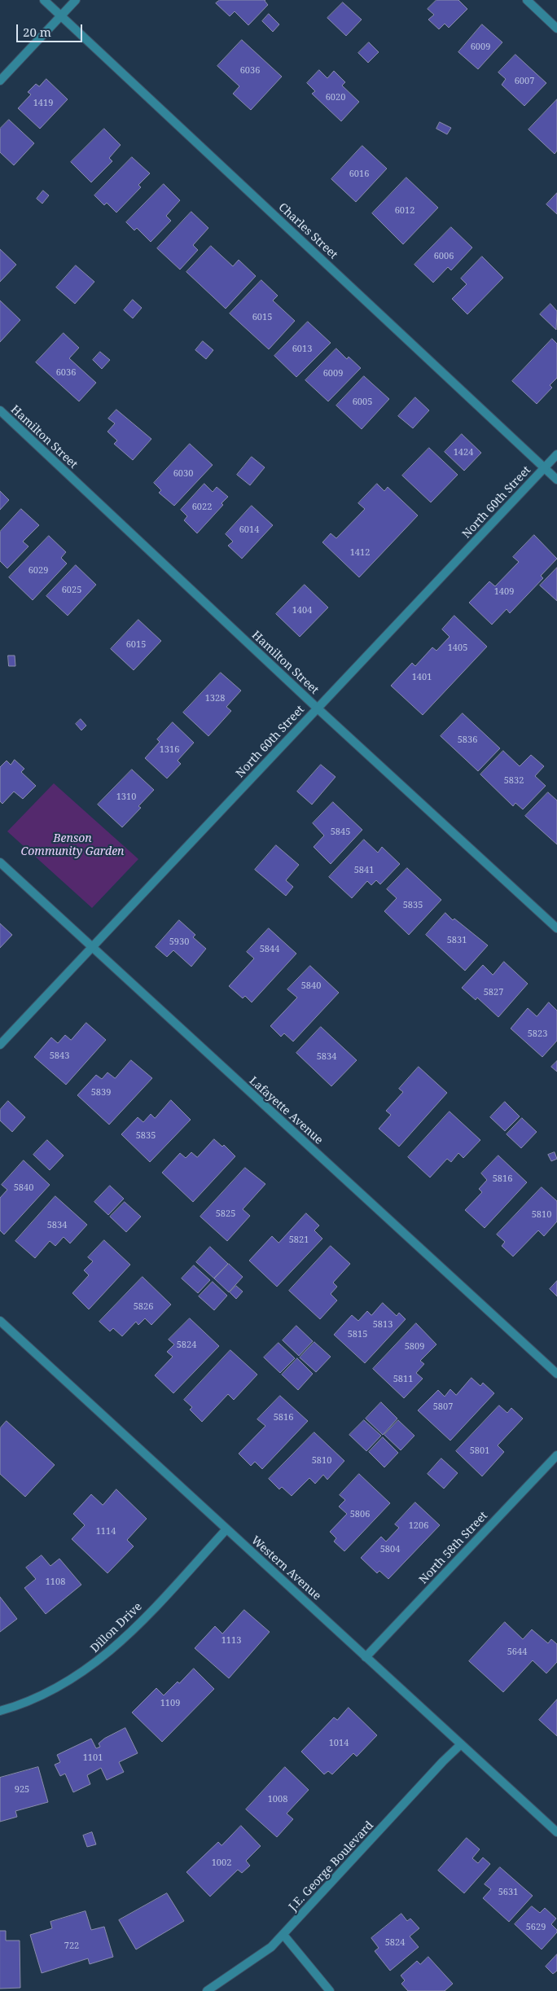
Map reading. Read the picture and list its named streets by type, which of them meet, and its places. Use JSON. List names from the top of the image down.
{
  "streets": {
    "street": [
      "Charles Street",
      "Hamilton Street",
      "North 60th Street",
      "Lafayette Avenue",
      "North 58th Street",
      "Western Avenue",
      "Dillon Drive",
      "J.E. George Boulevard"
    ]
  },
  "crossings": [
    ["Charles Street", "North 60th Street"],
    ["Hamilton Street", "North 60th Street"],
    ["North 60th Street", "Lafayette Avenue"],
    ["North 58th Street", "Western Avenue"],
    ["Western Avenue", "Dillon Drive"],
    ["Western Avenue", "J.E. George Boulevard"]
  ],
  "parks": ["Benson Community Garden"],
  "house_numbers": [
    "6009",
    "6036",
    "6007",
    "6020",
    "1419",
    "6016",
    "6012",
    "6006",
    "6015",
    "6013",
    "6036",
    "6009",
    "6005",
    "1424",
    "6030",
    "6022",
    "6014",
    "1412",
    "6029",
    "6025",
    "1409",
    "1404",
    "6015",
    "1405",
    "1401",
    "1328",
    "5836",
    "1316",
    "5832",
    "1310",
    "5845",
    "5841",
    "5835",
    "5831",
    "5930",
    "5844",
    "5840",
    "5827",
    "5823",
    "5843",
    "5834",
    "5839",
    "5835",
    "5816",
    "5840",
    "5825",
    "5810",
    "5834",
    "5821",
    "5826",
    "5813",
    "5815",
    "5824",
    "5809",
    "5811",
    "5807",
    "5816",
    "5801",
    "5810",
    "5806",
    "1206",
    "1114",
    "5804",
    "1108",
    "1113",
    "5644",
    "1109",
    "1014",
    "1101",
    "925",
    "1008",
    "1002",
    "5631",
    "5629",
    "5824",
    "722"
  ],
  "scale_bar": "20 m"
}
